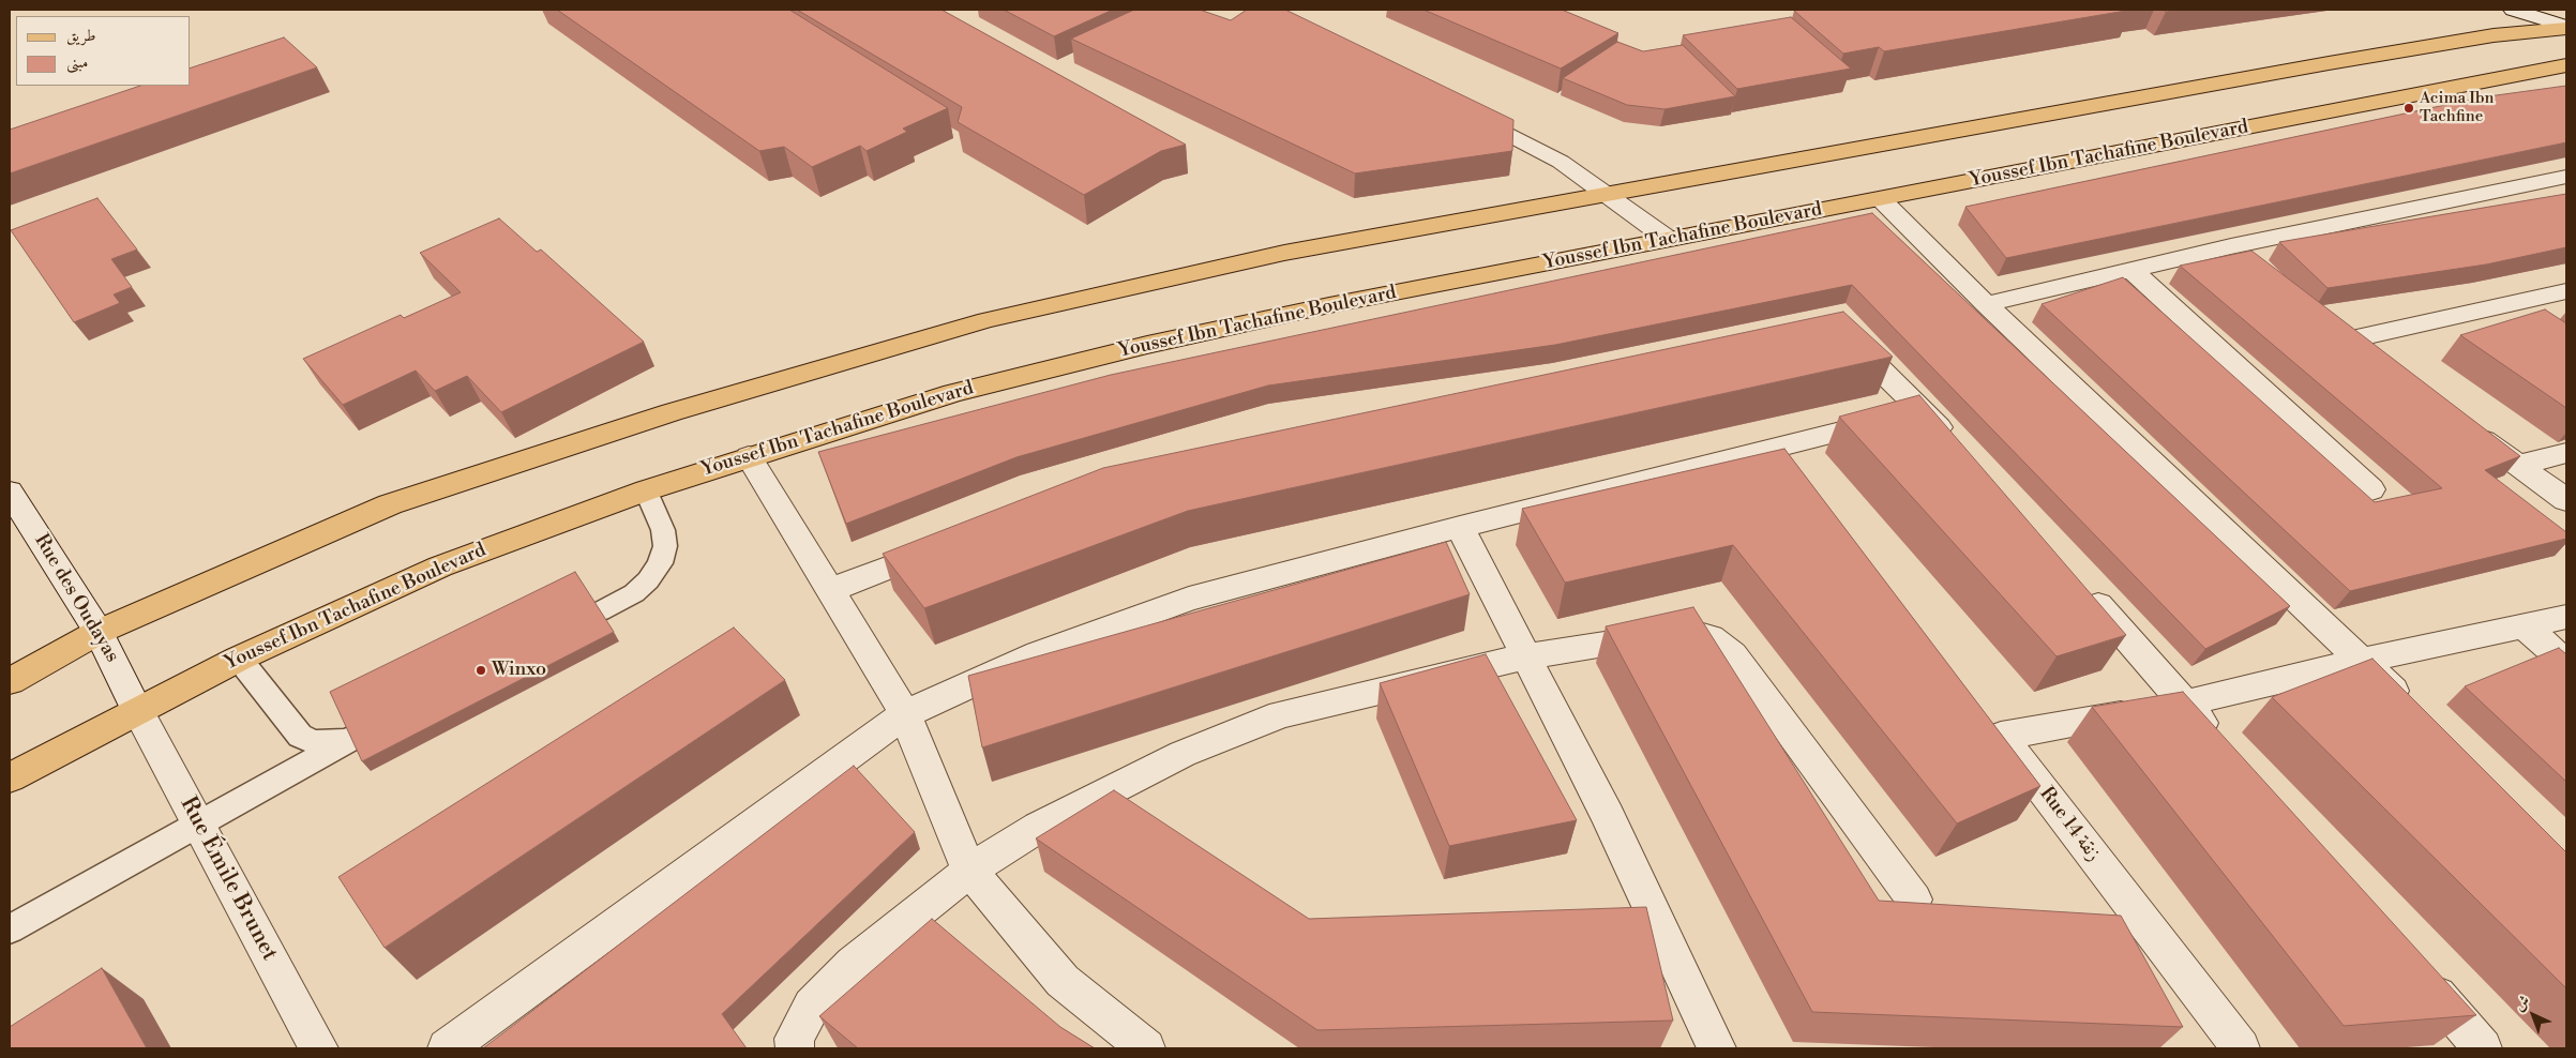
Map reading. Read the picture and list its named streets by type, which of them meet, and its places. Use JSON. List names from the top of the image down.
{
  "streets": {
    "main road": ["Youssef Ibn Tachafine Boulevard"],
    "street": ["Rue des Oudayas", "Rue 14 زنقة", "Rue Émile Brunet"]
  },
  "crossings": [
    ["Youssef Ibn Tachafine Boulevard", "Rue des Oudayas"],
    ["Youssef Ibn Tachafine Boulevard", "Rue Émile Brunet"],
    ["Rue des Oudayas", "Rue Émile Brunet"]
  ],
  "places": ["Acima Ibn Tachfine", "Winxo"],
  "legend": ["طريق", "مبنى"],
  "north": "top left"
}
